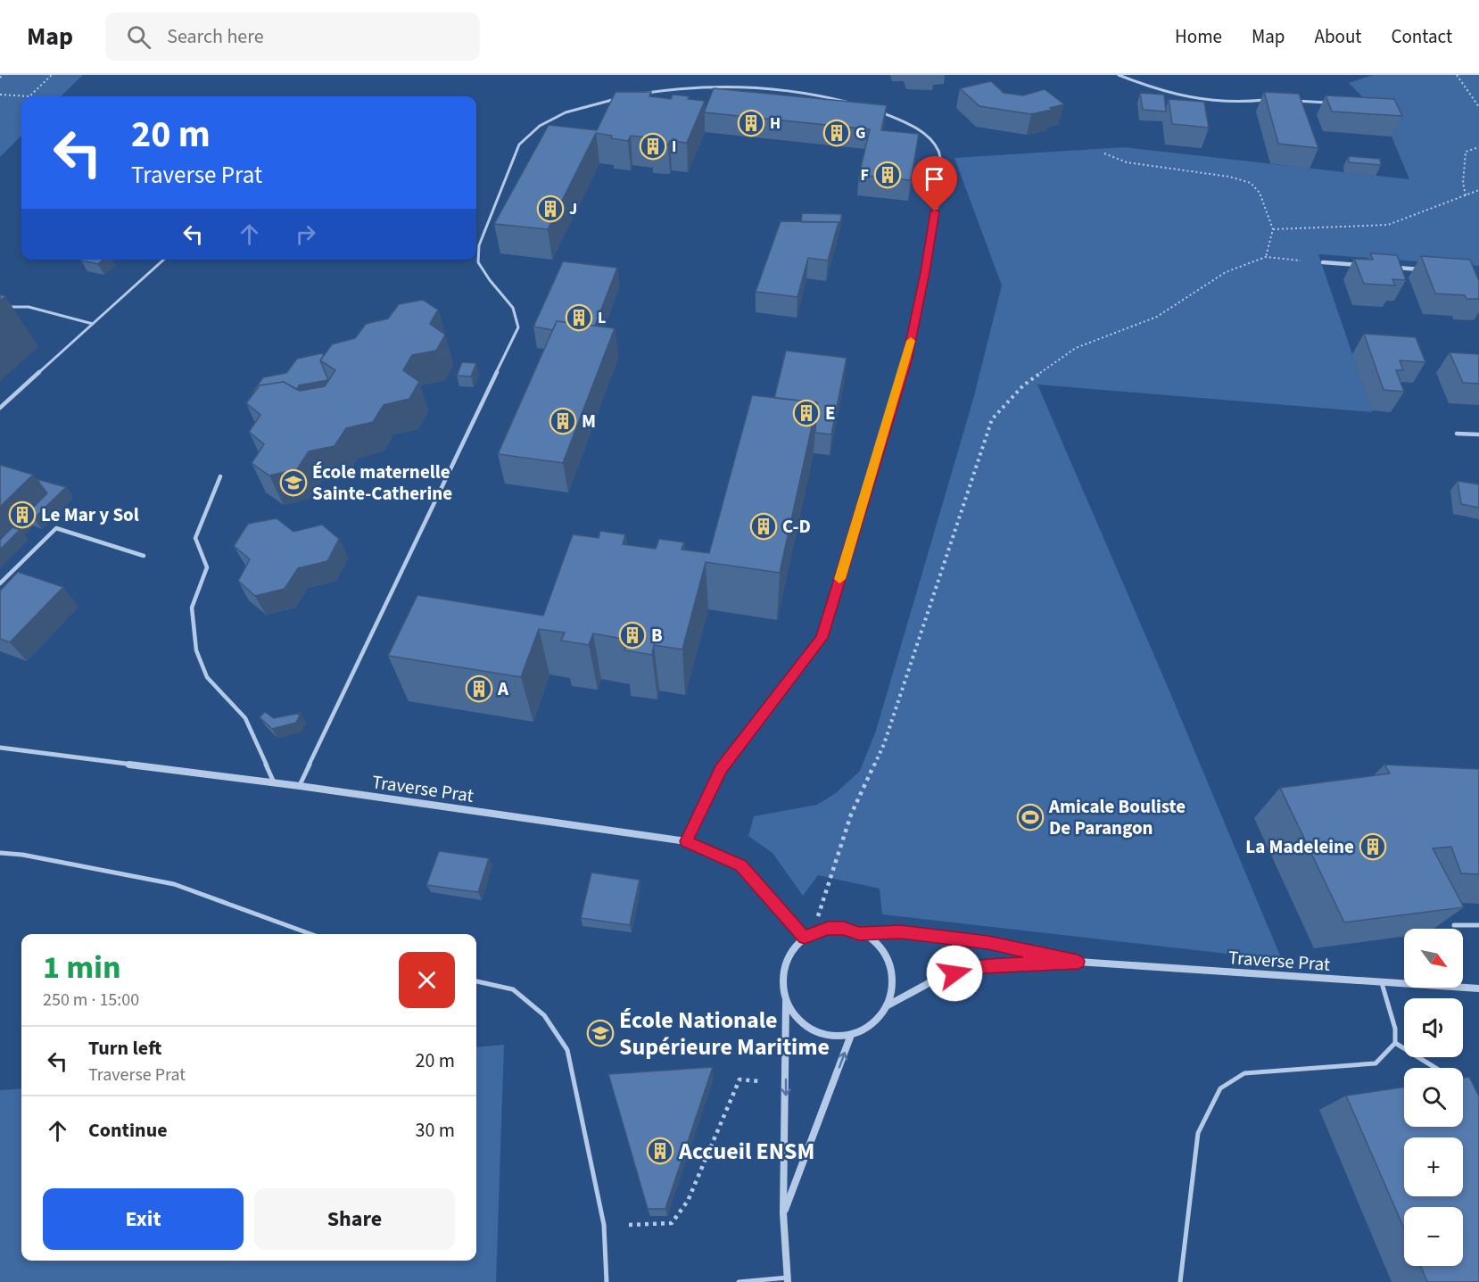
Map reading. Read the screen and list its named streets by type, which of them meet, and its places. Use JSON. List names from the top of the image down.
{
  "streets": {
    "street": ["Traverse Prat"]
  },
  "places": {
    "building": [
      "H",
      "G",
      "I",
      "F",
      "J",
      "L",
      "E",
      "M",
      "Le Mar y Sol",
      "C-D",
      "B",
      "A",
      "La Madeleine",
      "Accueil ENSM"
    ],
    "school or university": ["École maternelle Sainte-Catherine", "École Nationale Supérieure Maritime"],
    "sports": ["Amicale Bouliste De Parangon"]
  },
  "north": "bottom right",
  "page": {
    "header": "Map",
    "search": "Search here",
    "nav": [
      "Home",
      "Map",
      "About",
      "Contact"
    ],
    "turn": ["20 m", "Traverse Prat"],
    "map_buttons": ["+", "−"],
    "heading": ["1 min", "250 m · 15:00"],
    "list": [
      {
        "name": "Turn left",
        "note": "Traverse Prat",
        "value": "20 m"
      },
      {
        "name": "Continue",
        "value": "30 m"
      }
    ],
    "buttons": ["Exit", "Share"]
  }
}
